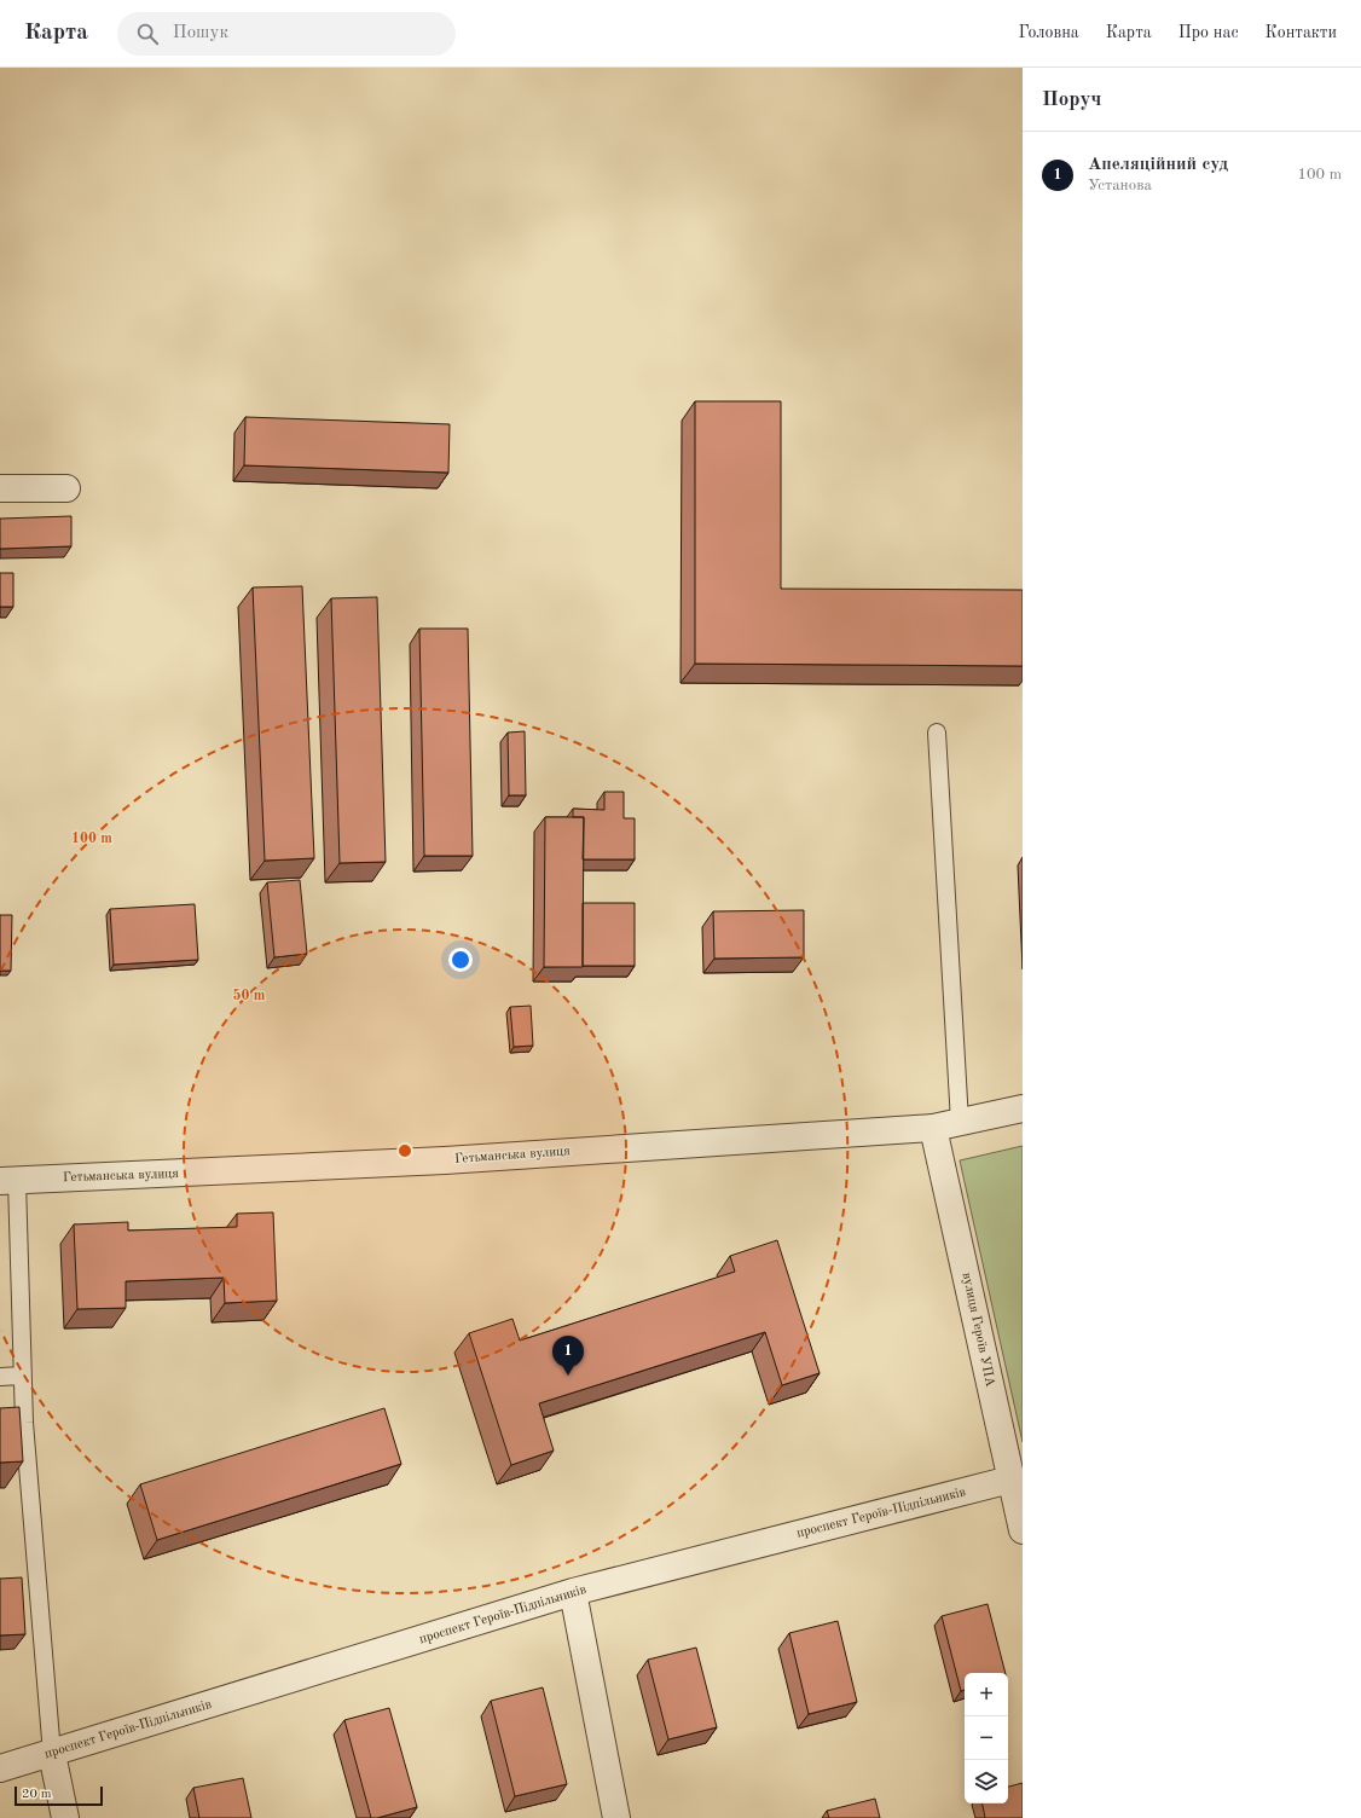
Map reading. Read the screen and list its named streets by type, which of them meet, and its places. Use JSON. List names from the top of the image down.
{
  "streets": {
    "street": ["Гетьманська вулиця", "вулиця Героїв УПА", "проспект Героїв-Підпільників"]
  },
  "crossings": [
    ["Гетьманська вулиця", "вулиця Героїв УПА"],
    ["вулиця Героїв УПА", "проспект Героїв-Підпільників"]
  ],
  "scale_bar": "20 m",
  "page": {
    "header": "Карта",
    "search": "Пошук",
    "nav": [
      "Головна",
      "Карта",
      "Про нас",
      "Контакти"
    ],
    "heading": "Поруч",
    "list": [
      {
        "mark": "1",
        "name": "Апеляційний суд",
        "note": "Установа",
        "value": "100 m"
      }
    ],
    "pins": "1",
    "map_buttons": ["+", "−"],
    "scale": "20 m"
  },
  "rings": ["100 m", "50 m"]
}
